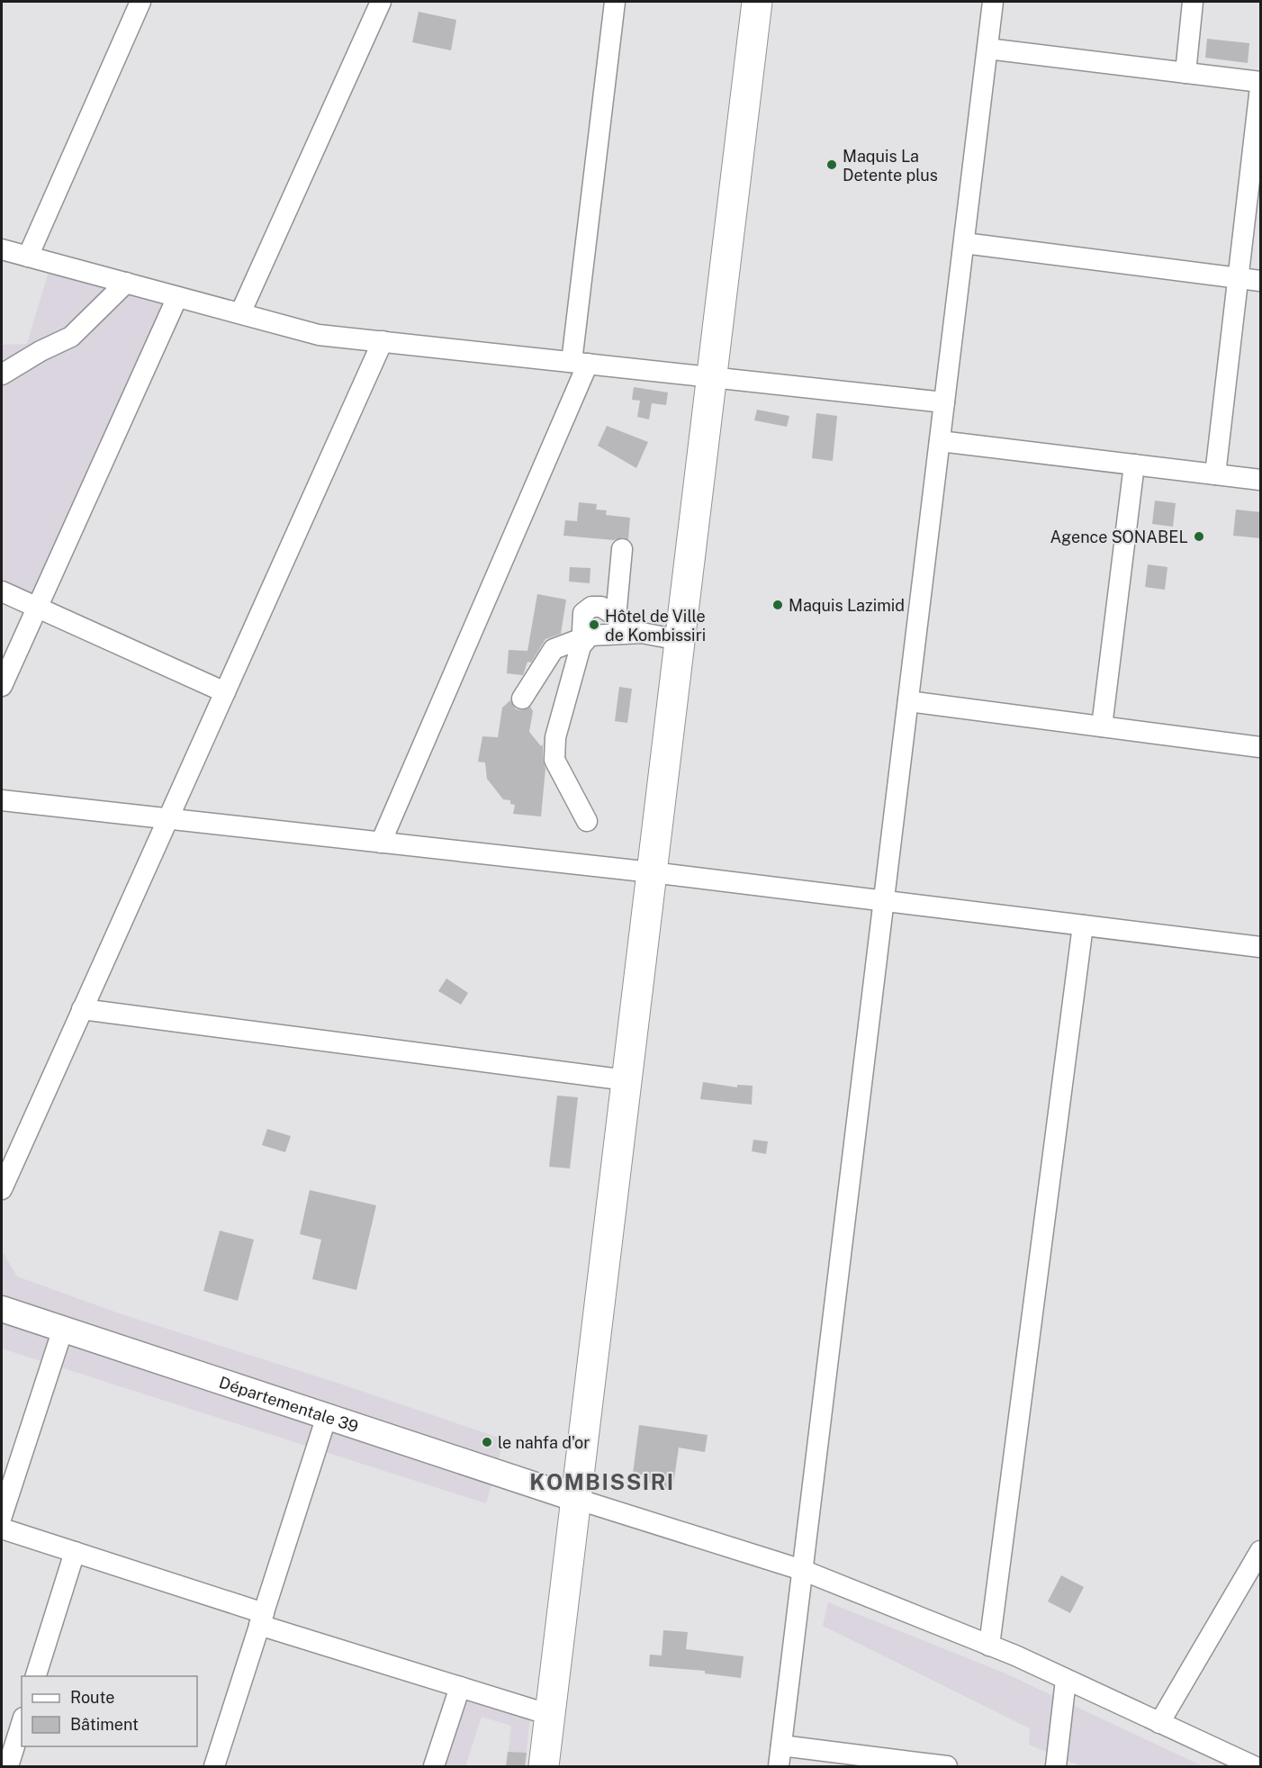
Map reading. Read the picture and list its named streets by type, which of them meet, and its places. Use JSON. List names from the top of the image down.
{
  "streets": {
    "main road": ["Départementale 39"]
  },
  "districts": ["KOMBISSIRI"],
  "places": [
    "Maquis La Detente plus",
    "Agence SONABEL",
    "Maquis Lazimid",
    "Hôtel de Ville de Kombissiri",
    "le nahfa d'or"
  ],
  "legend": ["Route", "Bâtiment"]
}
